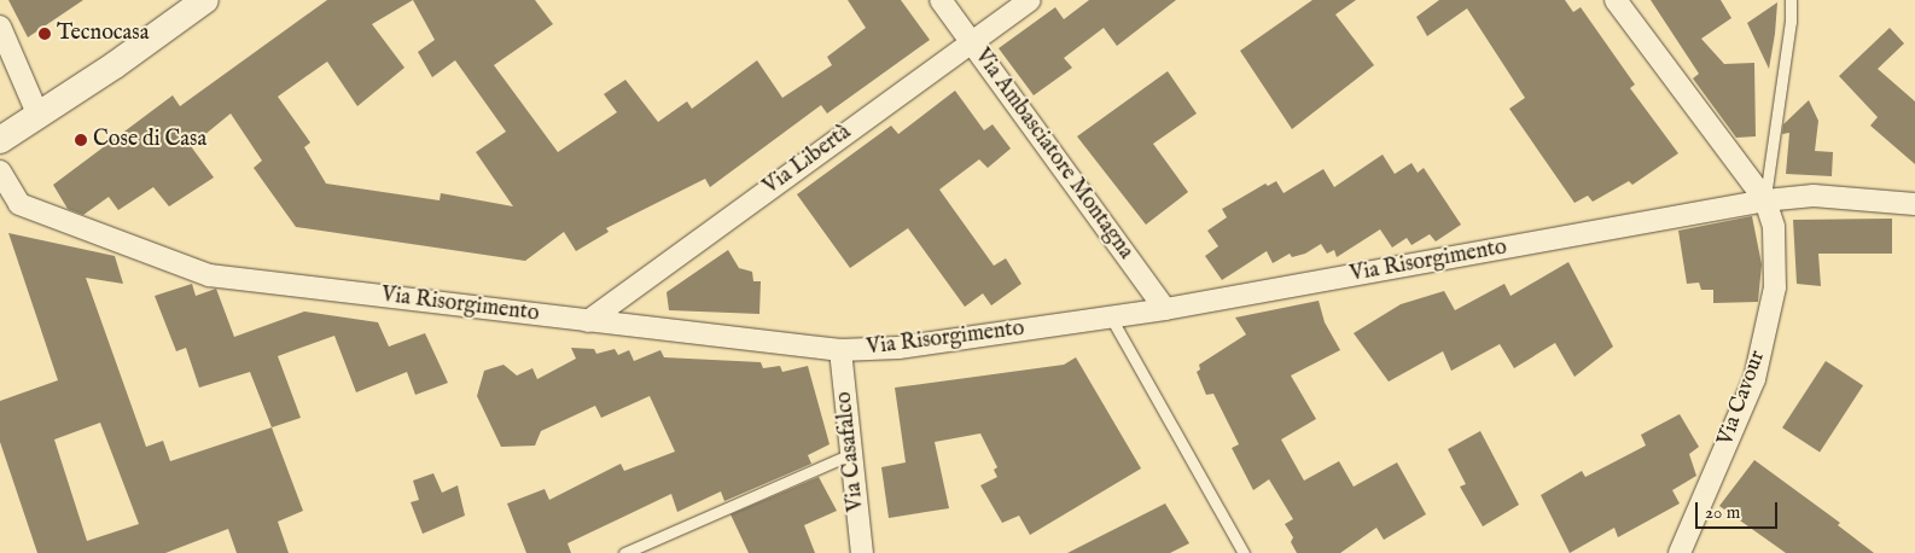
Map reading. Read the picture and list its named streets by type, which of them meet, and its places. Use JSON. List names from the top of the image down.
{
  "streets": {
    "street": [
      "Via Ambasciatore Montagna",
      "Via Libertà",
      "Via Risorgimento",
      "Via Cavour",
      "Via Casafalco"
    ]
  },
  "crossings": [
    ["Via Ambasciatore Montagna", "Via Libertà"],
    ["Via Ambasciatore Montagna", "Via Risorgimento"],
    ["Via Libertà", "Via Risorgimento"],
    ["Via Risorgimento", "Via Cavour"],
    ["Via Risorgimento", "Via Casafalco"]
  ],
  "places": ["Tecnocasa", "Cose di Casa"],
  "scale_bar": "20 m"
}
